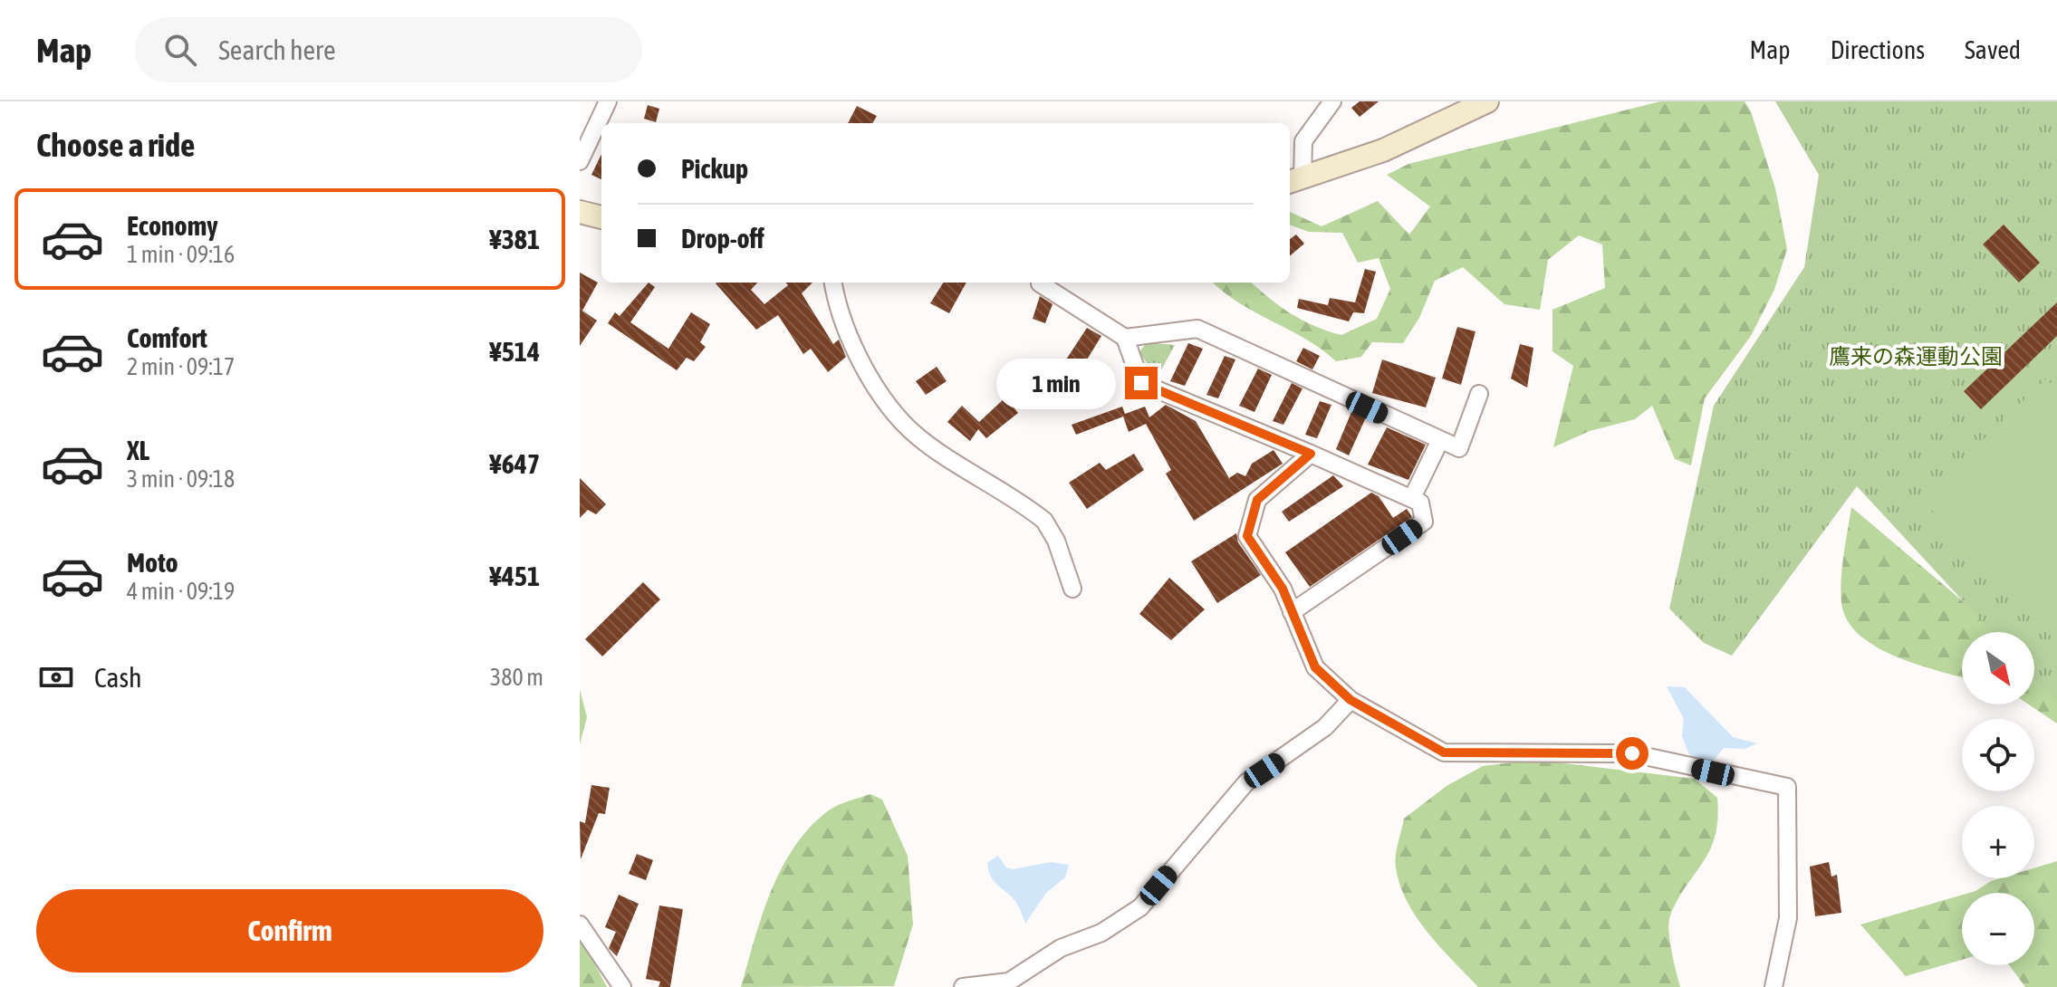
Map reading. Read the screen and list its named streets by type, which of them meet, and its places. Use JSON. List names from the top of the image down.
{
  "parks": ["鷹来の森運動公園"],
  "north": "bottom right",
  "page": {
    "header": "Map",
    "search": "Search here",
    "nav": ["Map", "Directions", "Saved"],
    "heading": "Choose a ride",
    "banner": ["Pickup", "Drop-off"],
    "list": [
      {
        "name": "Economy",
        "note": "1 min · 09:16",
        "value": "¥381"
      },
      {
        "name": "Comfort",
        "note": "2 min · 09:17",
        "value": "¥514"
      },
      {
        "name": "XL",
        "note": "3 min · 09:18",
        "value": "¥647"
      },
      {
        "name": "Moto",
        "note": "4 min · 09:19",
        "value": "¥451"
      }
    ],
    "bubble": "1 min",
    "map_buttons": ["+", "−"],
    "pay": ["Cash", "380 m"],
    "buttons": "Confirm"
  }
}
